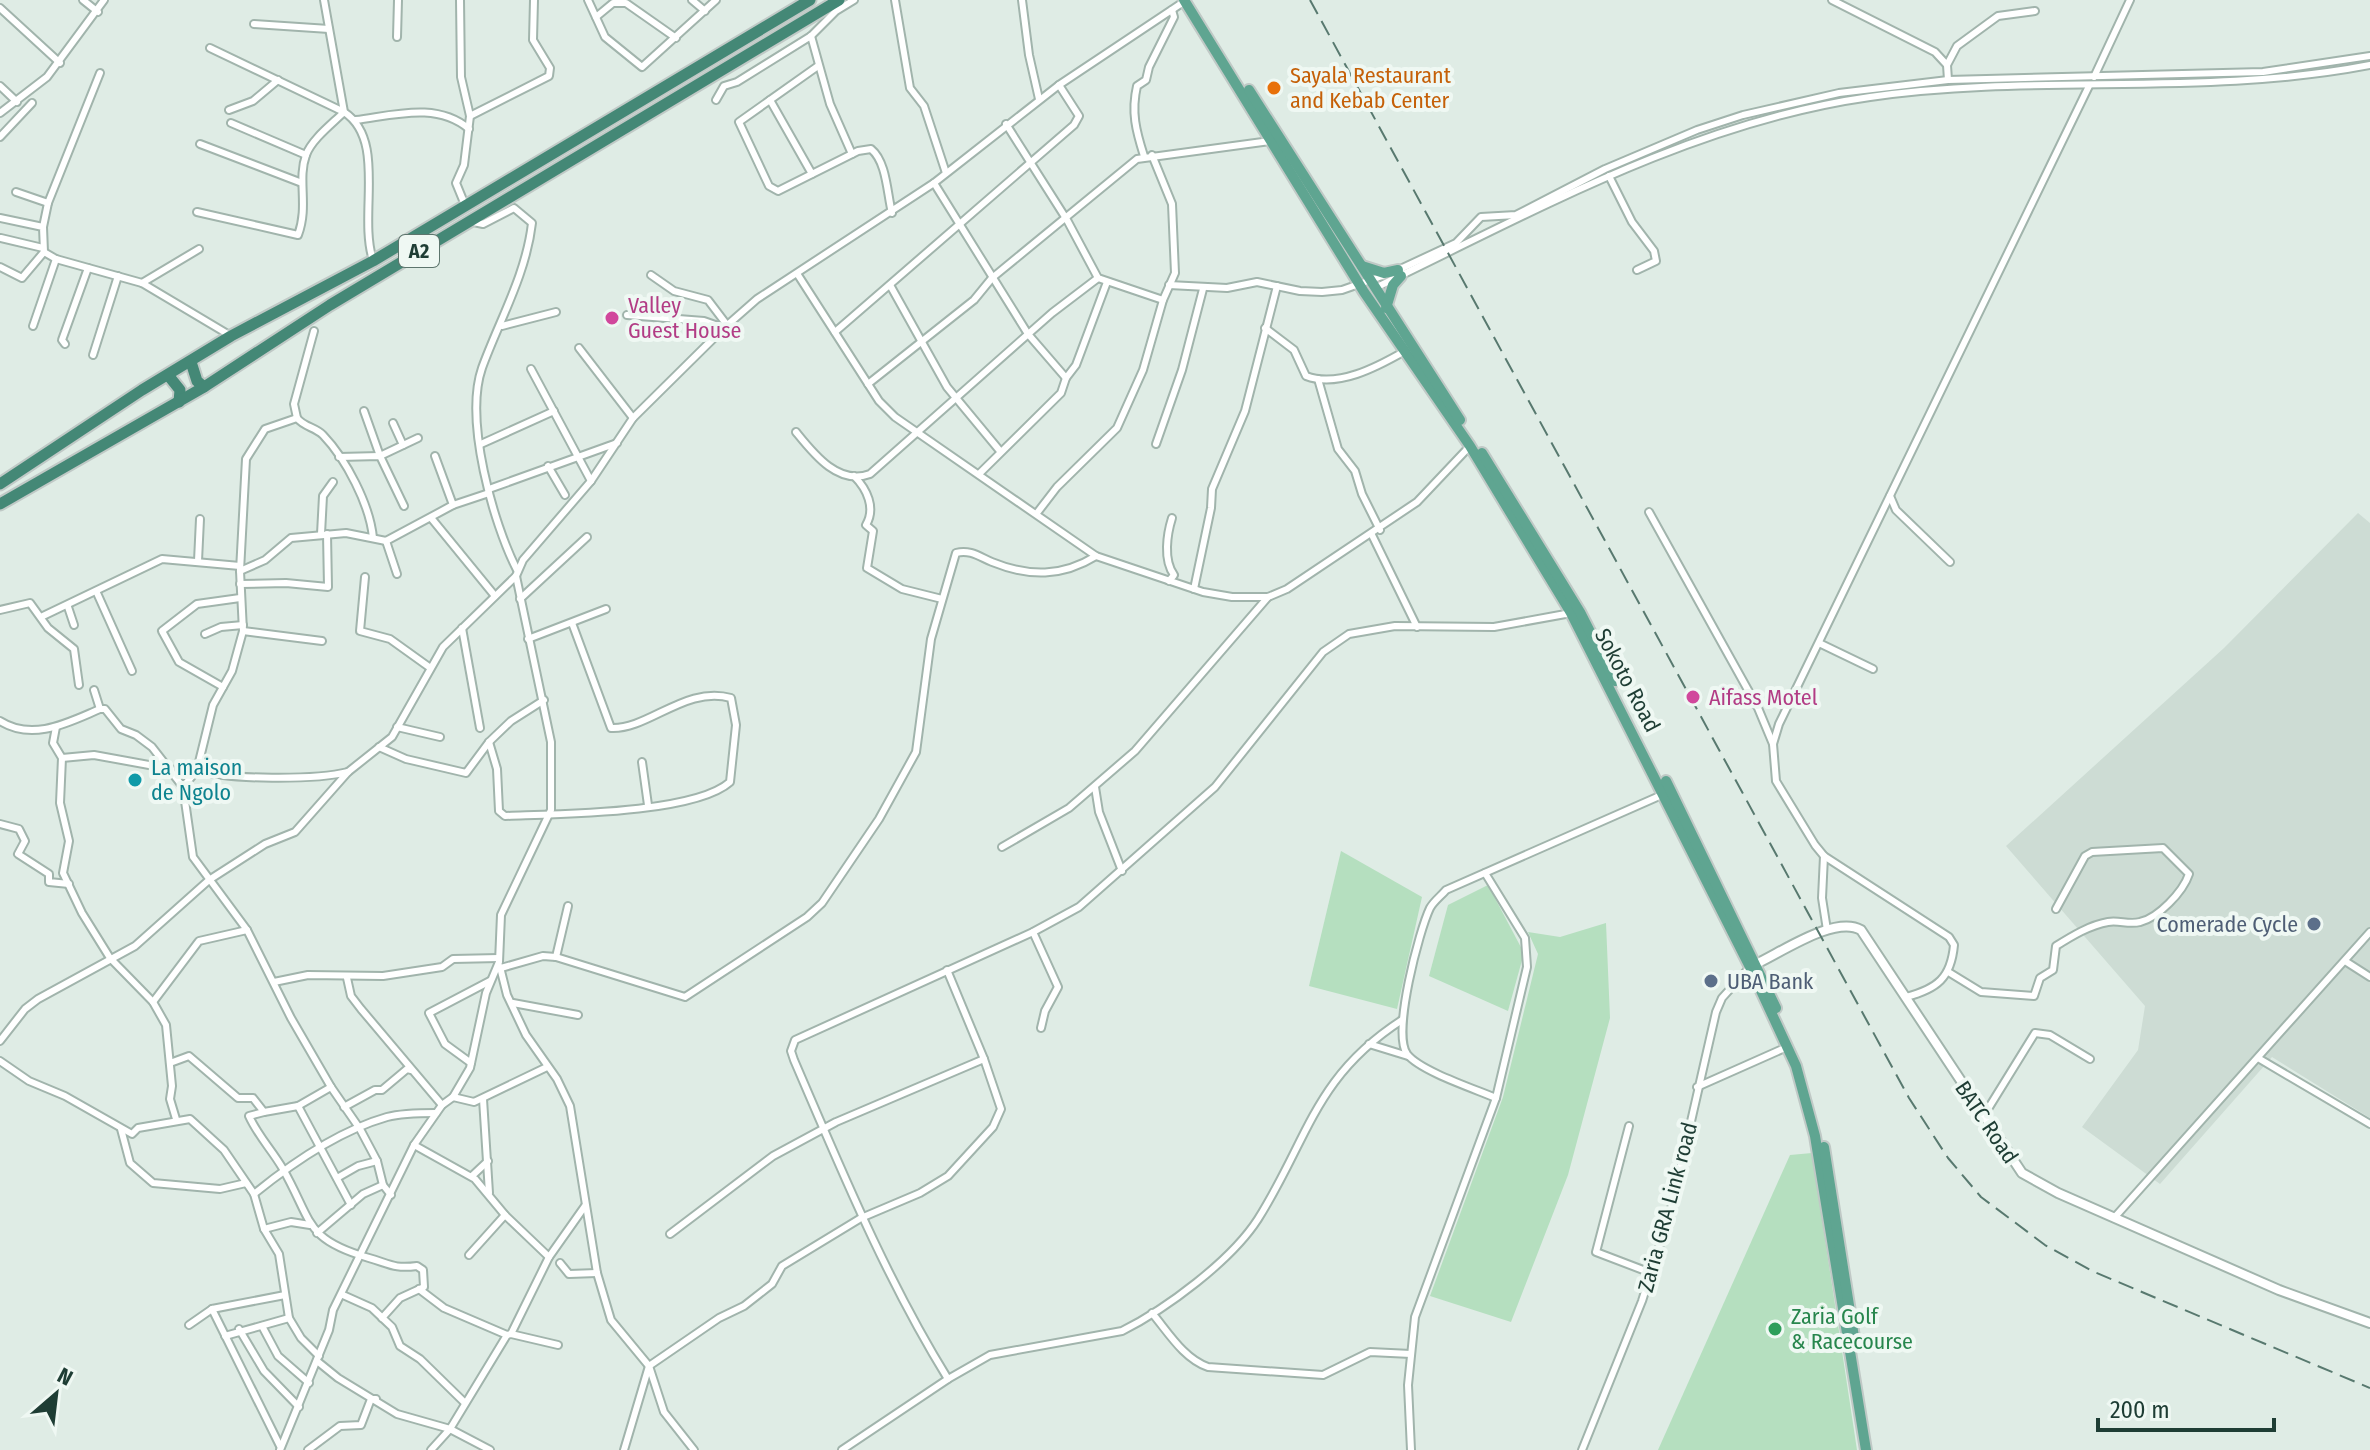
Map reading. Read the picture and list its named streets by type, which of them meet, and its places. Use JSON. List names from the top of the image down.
{
  "streets": {
    "highway": ["A2"],
    "main road": ["Sokoto Road"],
    "street": ["BATC Road", "Zaria GRA Link road"]
  },
  "crossings": [
    ["Sokoto Road", "Zaria GRA Link road"]
  ],
  "places": [
    "Sayala Restaurant and Kebab Center",
    "Valley Guest House",
    "Aifass Motel",
    "La maison de Ngolo",
    "Comerade Cycle",
    "UBA Bank",
    "Zaria Golf & Racecourse"
  ],
  "scale_bar": "200 m",
  "north": "top right"
}
